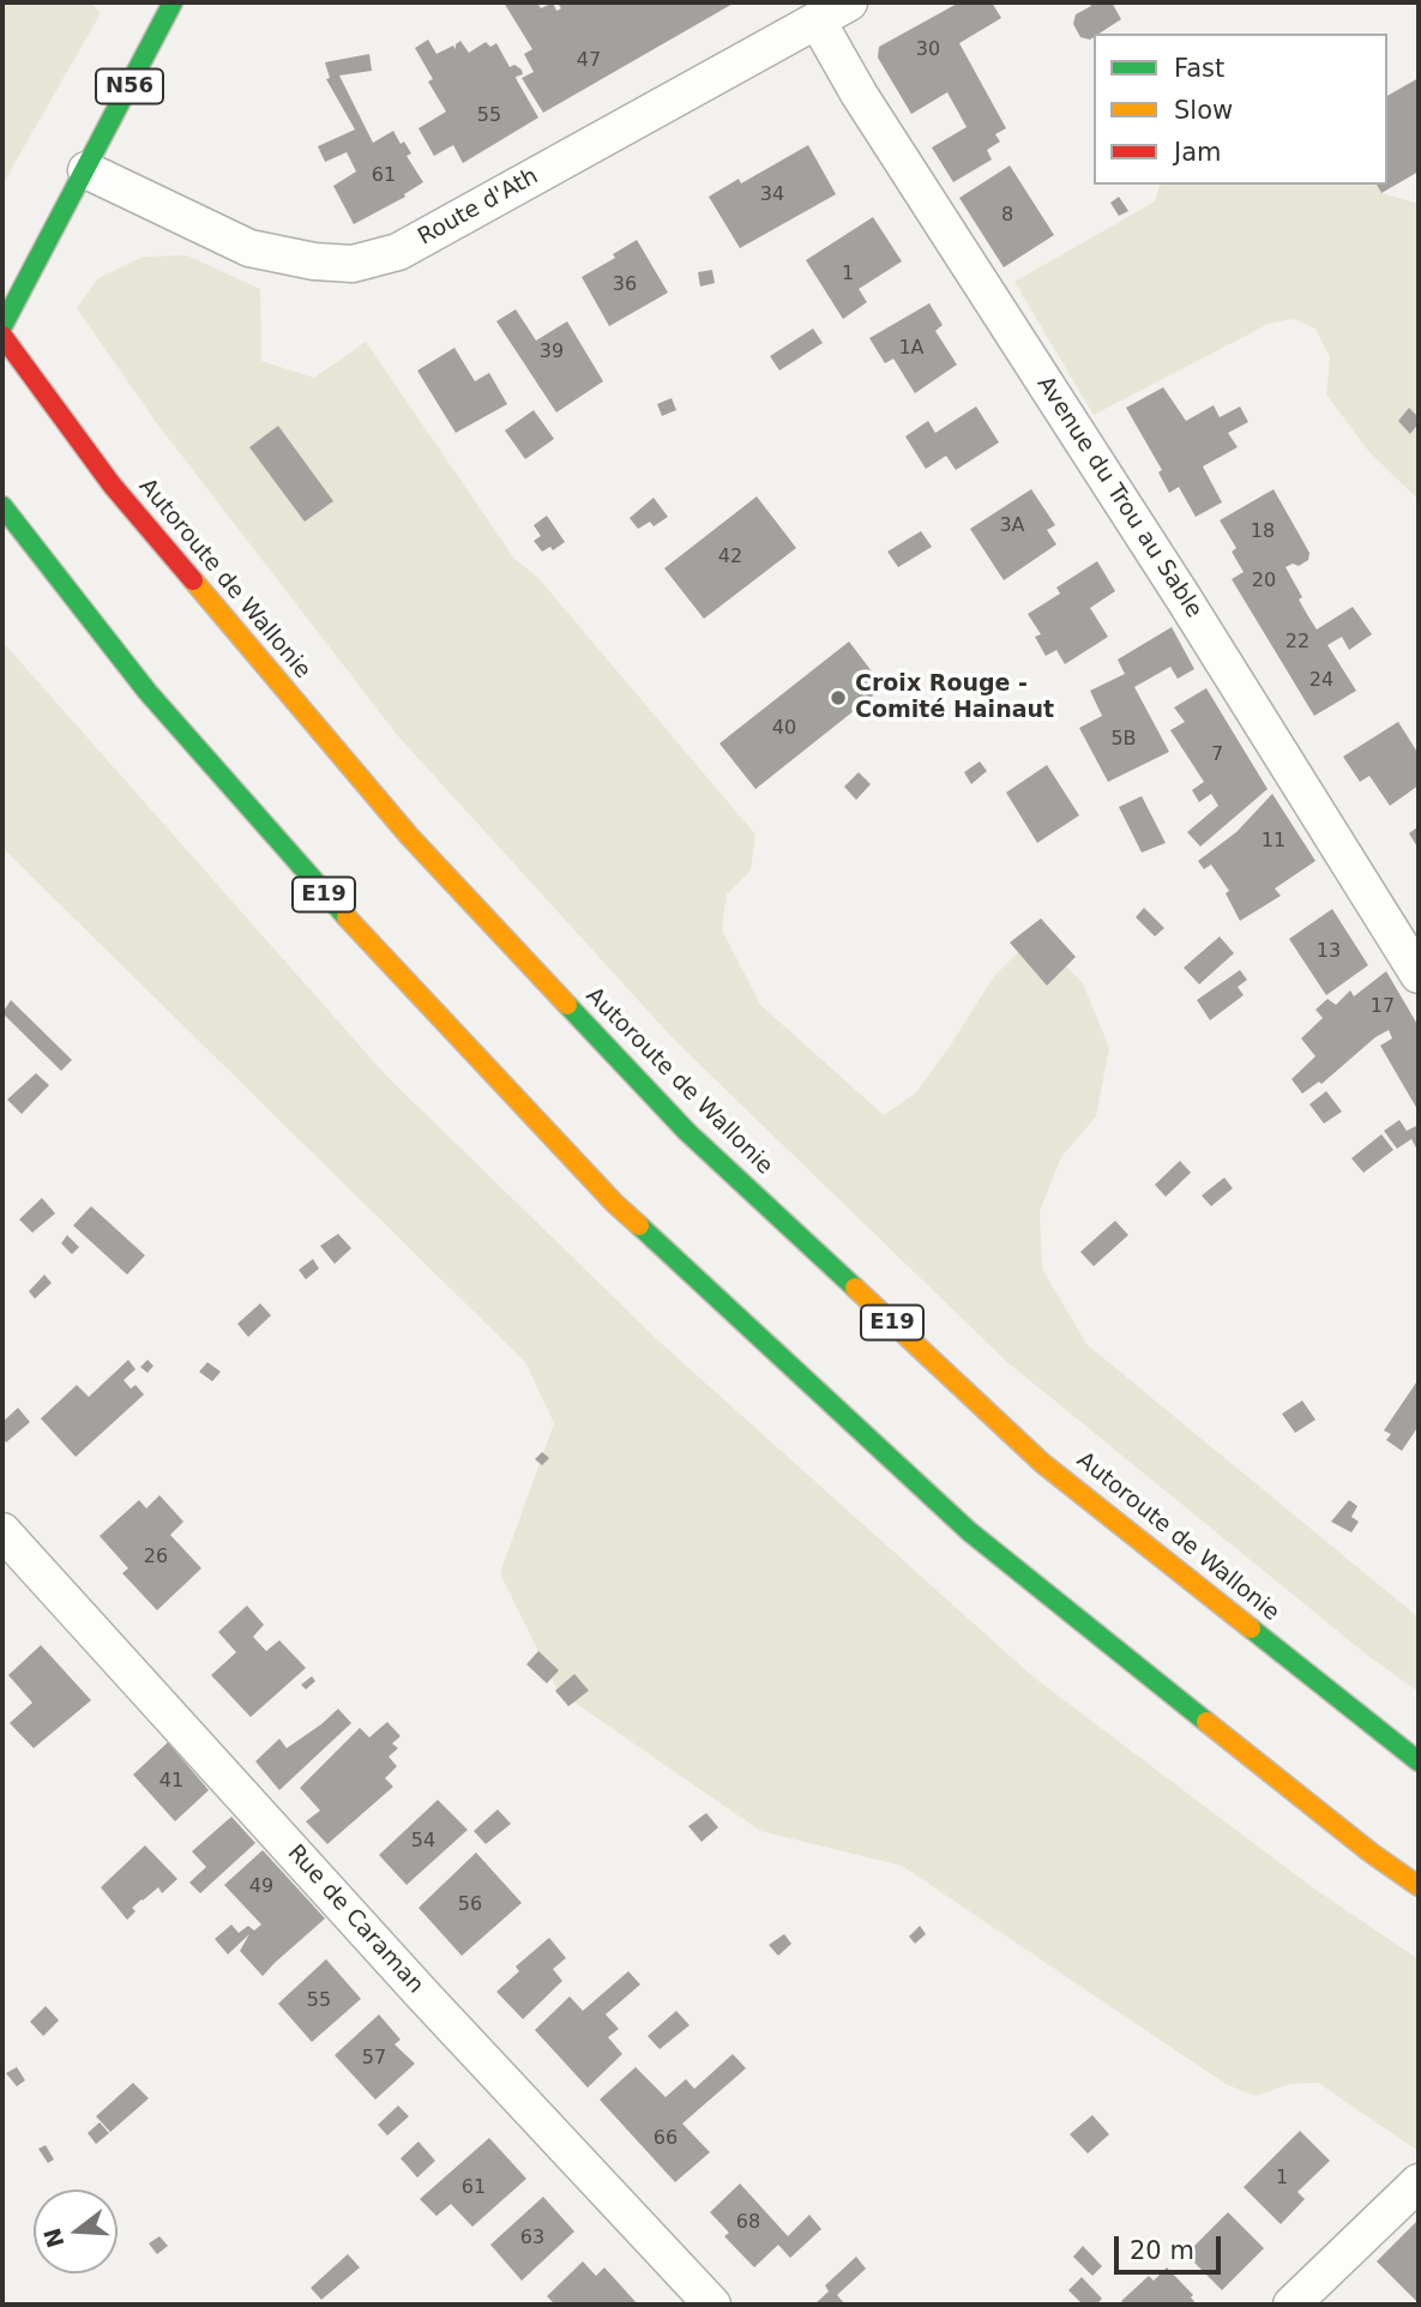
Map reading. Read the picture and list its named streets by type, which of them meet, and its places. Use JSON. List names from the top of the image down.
{
  "streets": {
    "main road": ["N56", "Autoroute de Wallonie", "E19"],
    "street": ["Route d'Ath", "Avenue du Trou au Sable", "Rue de Caraman"]
  },
  "crossings": [
    ["N56", "Route d'Ath"],
    ["Route d'Ath", "Avenue du Trou au Sable"]
  ],
  "places": ["Croix Rouge - Comité Hainaut"],
  "house_numbers": [
    "30",
    "47",
    "55",
    "61",
    "34",
    "8",
    "1",
    "36",
    "1A",
    "39",
    "3A",
    "18",
    "42",
    "20",
    "22",
    "24",
    "40",
    "5B",
    "7",
    "11",
    "13",
    "17",
    "26",
    "41",
    "54",
    "49",
    "56",
    "55",
    "57",
    "66",
    "1",
    "61",
    "68",
    "63"
  ],
  "legend": ["Fast", "Slow", "Jam"],
  "scale_bar": "20 m",
  "north": "left"
}
